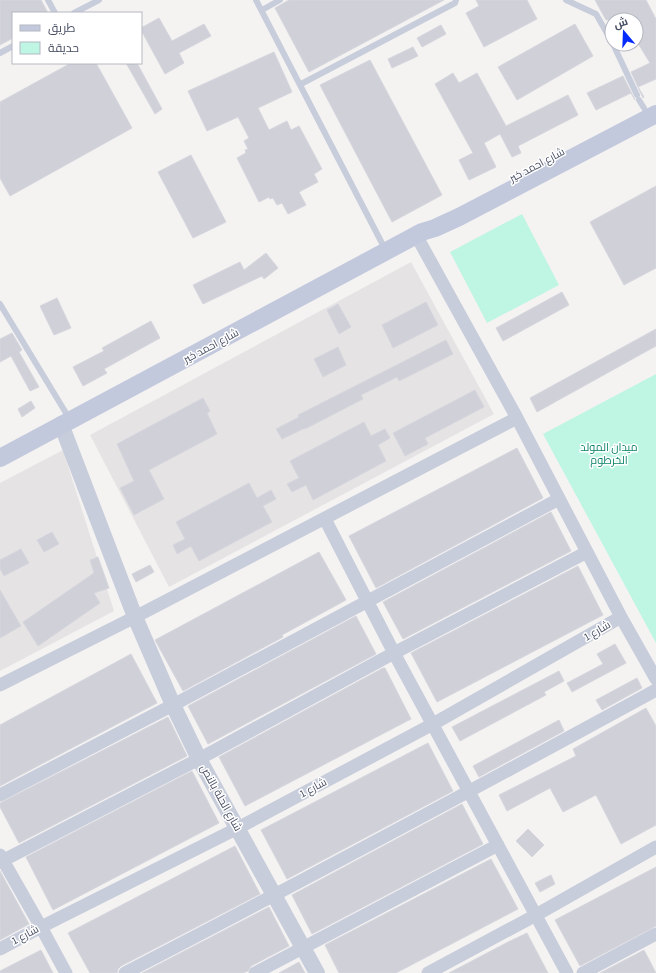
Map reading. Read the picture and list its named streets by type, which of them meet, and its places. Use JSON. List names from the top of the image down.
{
  "streets": {
    "main road": ["شارع احمد خير"],
    "street": ["شارع 1", "شارع الحلة بالنص"]
  },
  "crossings": [
    ["شارع احمد خير", "شارع الحلة بالنص"],
    ["شارع 1", "شارع الحلة بالنص"]
  ],
  "parks": ["ميدان المولد الخرطوم"],
  "legend": ["طريق", "حديقة"],
  "north": "top"
}
